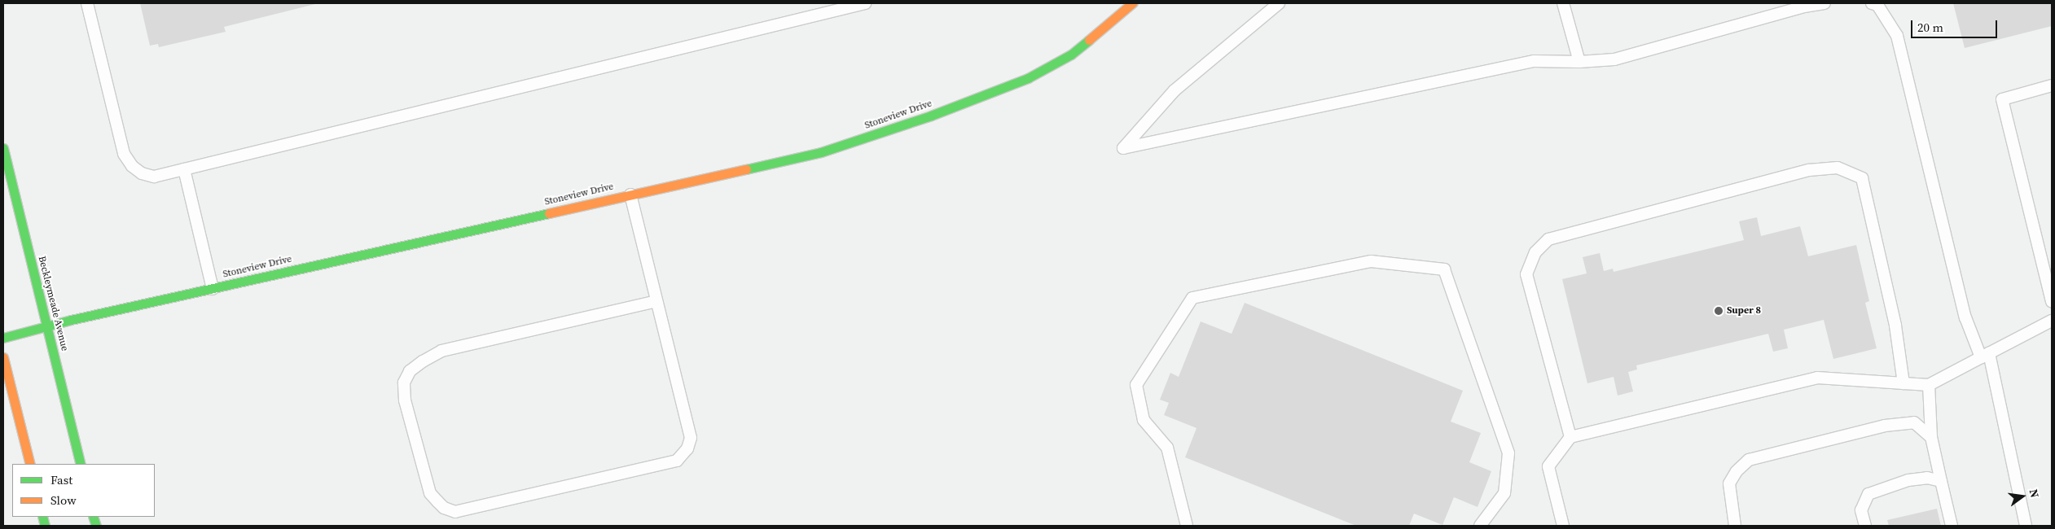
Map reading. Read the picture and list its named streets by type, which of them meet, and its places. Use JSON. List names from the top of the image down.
{
  "streets": {
    "street": ["Stoneview Drive", "Beckleymeade Avenue"]
  },
  "crossings": [
    ["Stoneview Drive", "Beckleymeade Avenue"]
  ],
  "places": ["Super 8"],
  "legend": ["Fast", "Slow"],
  "scale_bar": "20 m",
  "north": "right"
}
